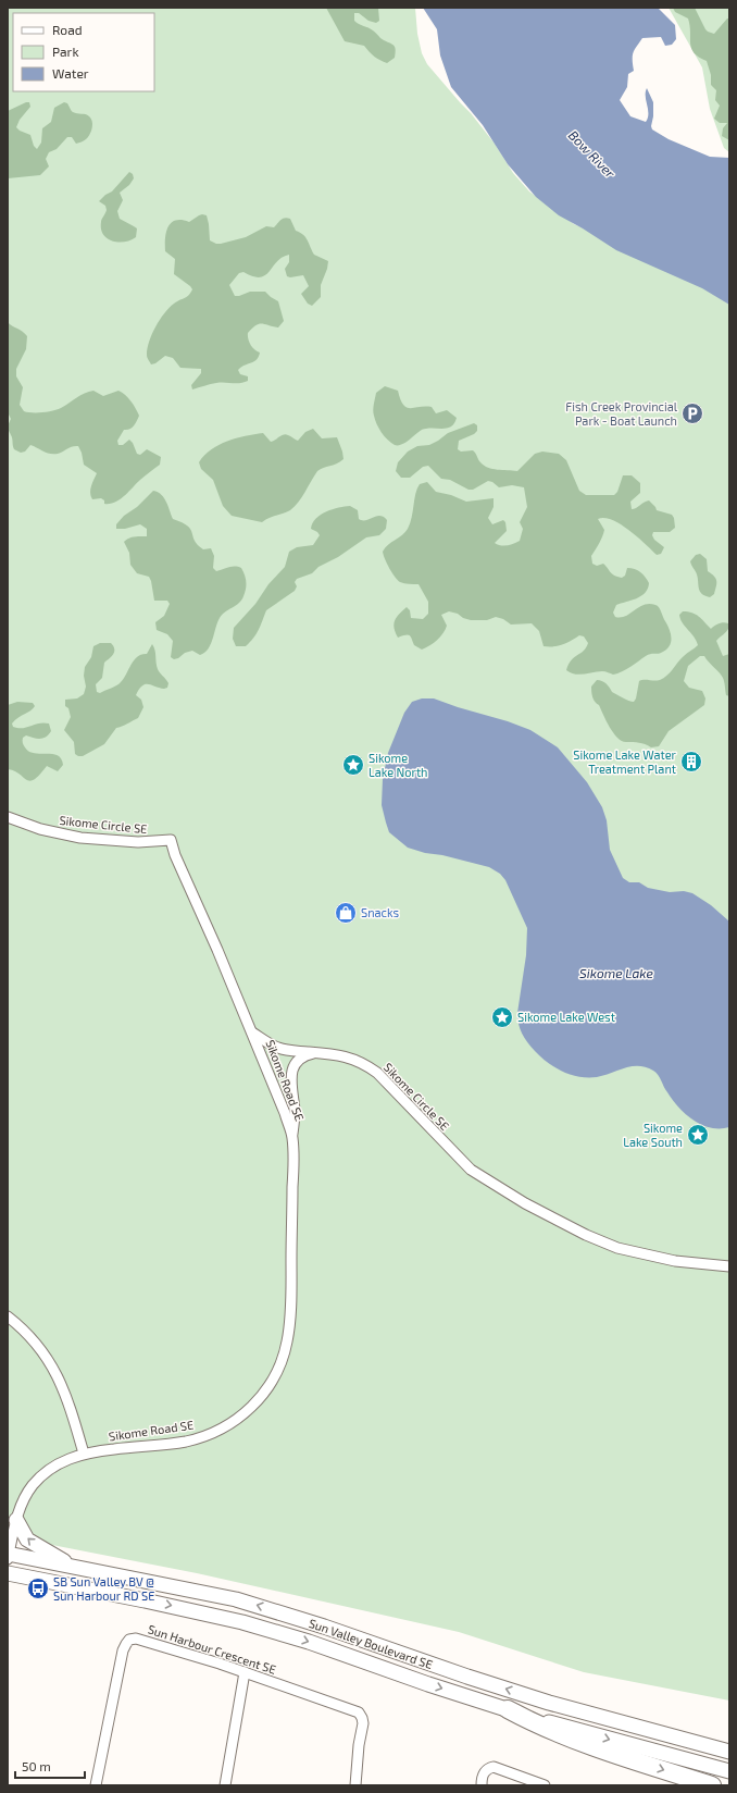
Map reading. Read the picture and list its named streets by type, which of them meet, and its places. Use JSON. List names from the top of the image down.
{
  "streets": {
    "main road": ["Sun Valley Boulevard SE"],
    "street": ["Sikome Circle SE", "Sikome Road SE", "Sun Harbour Crescent SE"]
  },
  "crossings": [
    ["Sikome Circle SE", "Sikome Road SE"],
    ["Sikome Road SE", "Sun Valley Boulevard SE"]
  ],
  "water": ["Bow River", "Sikome Lake"],
  "places": {
    "parking": ["Fish Creek Provincial Park - Boat Launch"],
    "building": ["Sikome Lake Water Treatment Plant"],
    "place": ["Sikome Lake North", "Sikome Lake West", "Sikome Lake South"],
    "shop": ["Snacks"],
    "bus stop": ["SB Sun Valley BV @ Sun Harbour RD SE"]
  },
  "legend": ["Road", "Park", "Water"],
  "scale_bar": "50 m"
}
